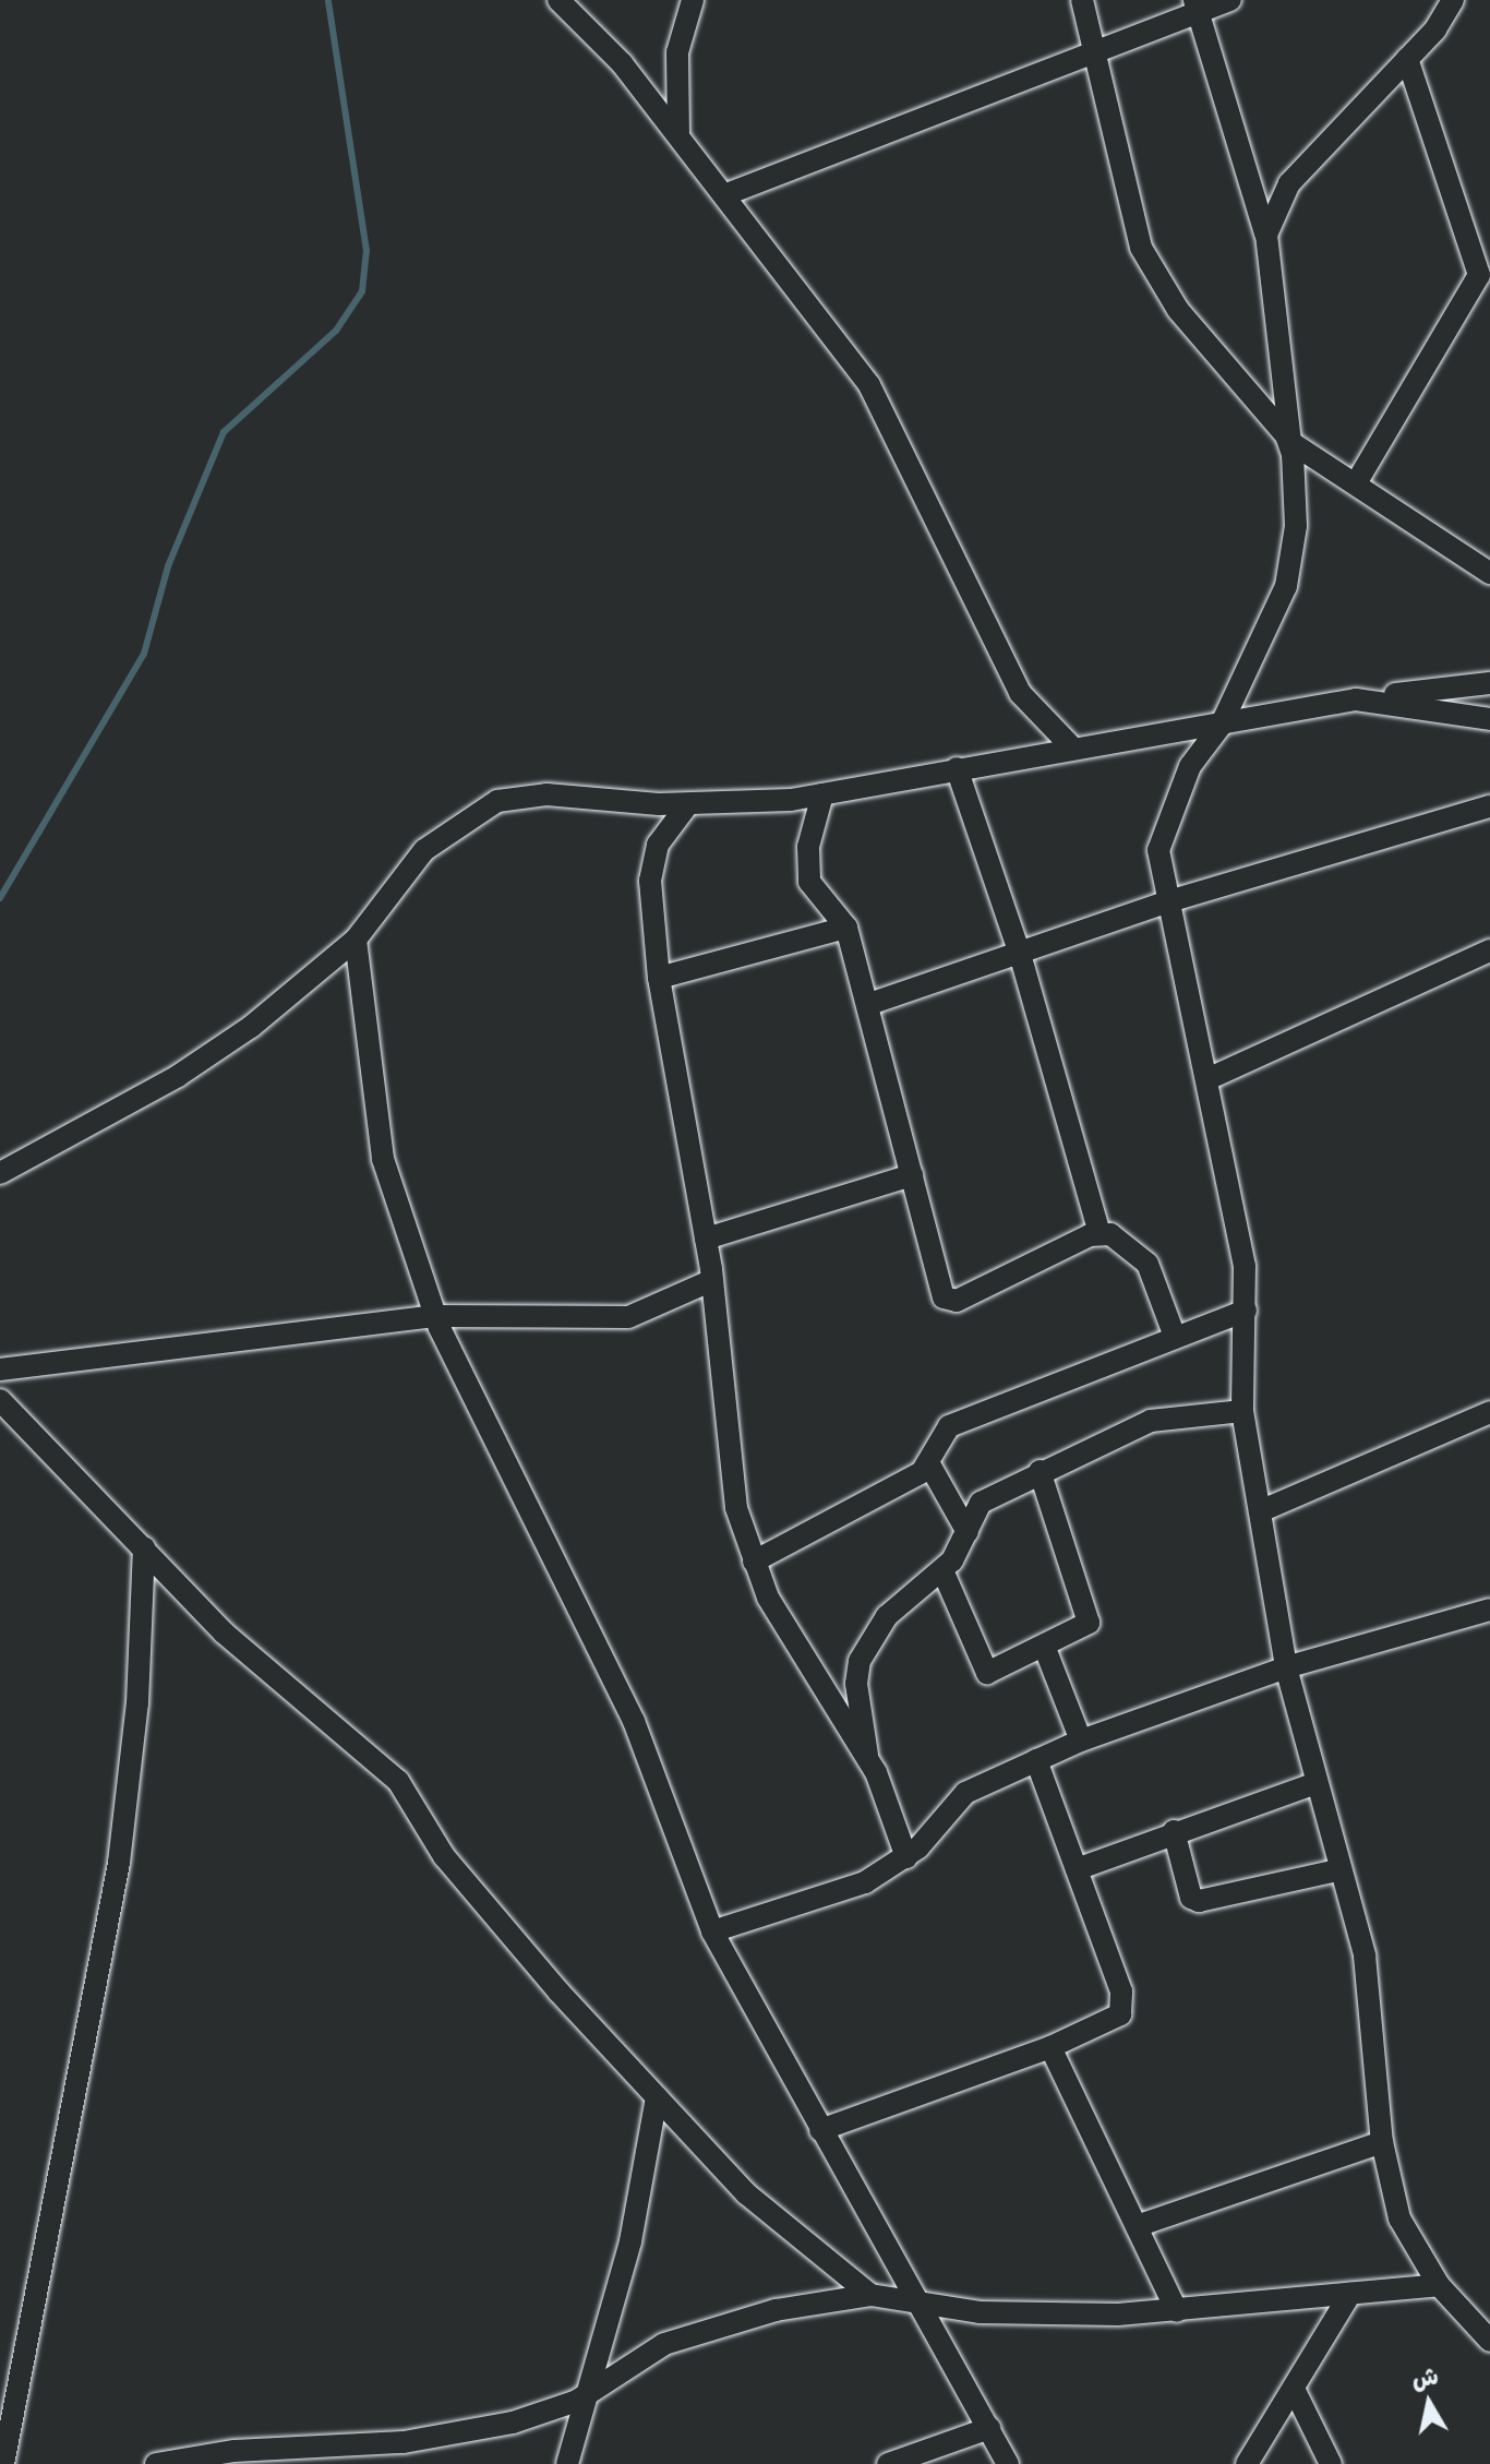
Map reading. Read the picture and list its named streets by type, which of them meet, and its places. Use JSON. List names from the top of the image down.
{
  "north": "top"
}
